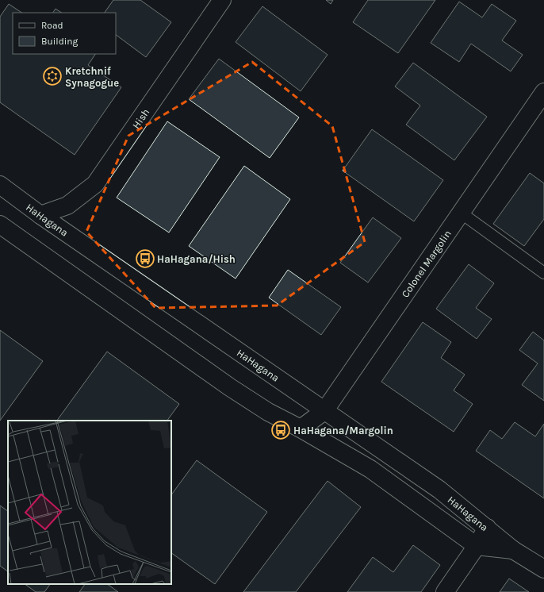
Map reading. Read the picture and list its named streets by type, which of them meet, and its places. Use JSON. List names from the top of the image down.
{
  "streets": {
    "street": ["Hish", "HaHagana", "Colonel Margolin"]
  },
  "crossings": [
    ["Hish", "HaHagana"],
    ["HaHagana", "Colonel Margolin"]
  ],
  "places": {
    "synagogue": ["Kretchnif Synagogue"],
    "bus stop": ["HaHagana/Hish", "HaHagana/Margolin"]
  },
  "legend": ["Road", "Building"]
}
